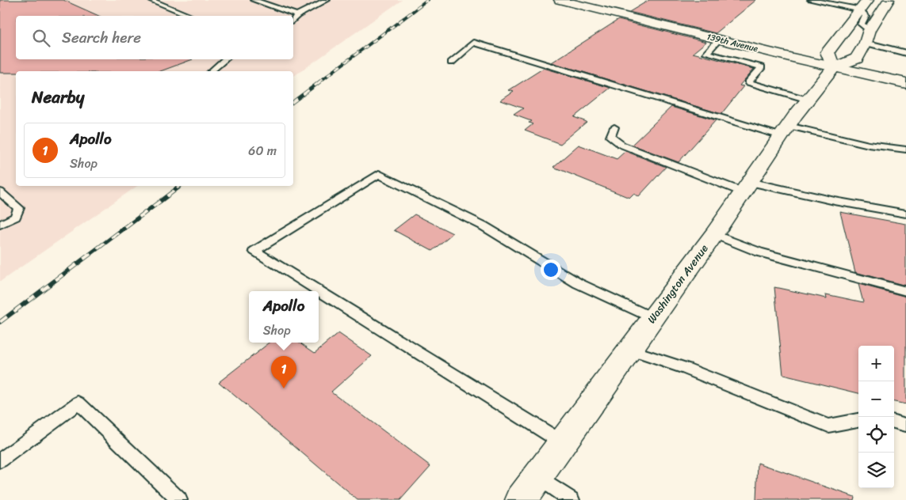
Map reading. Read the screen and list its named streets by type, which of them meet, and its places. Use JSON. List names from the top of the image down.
{
  "streets": {
    "main road": ["139th Avenue", "Washington Avenue"]
  },
  "crossings": [
    ["139th Avenue", "Washington Avenue"]
  ],
  "page": {
    "search": "Search here",
    "heading": "Nearby",
    "list": [
      {
        "mark": "1",
        "name": "Apollo",
        "note": "Shop",
        "value": "60 m"
      }
    ],
    "popup": ["Apollo", "Shop"],
    "map_buttons": ["+", "−"],
    "pins": "1"
  }
}
